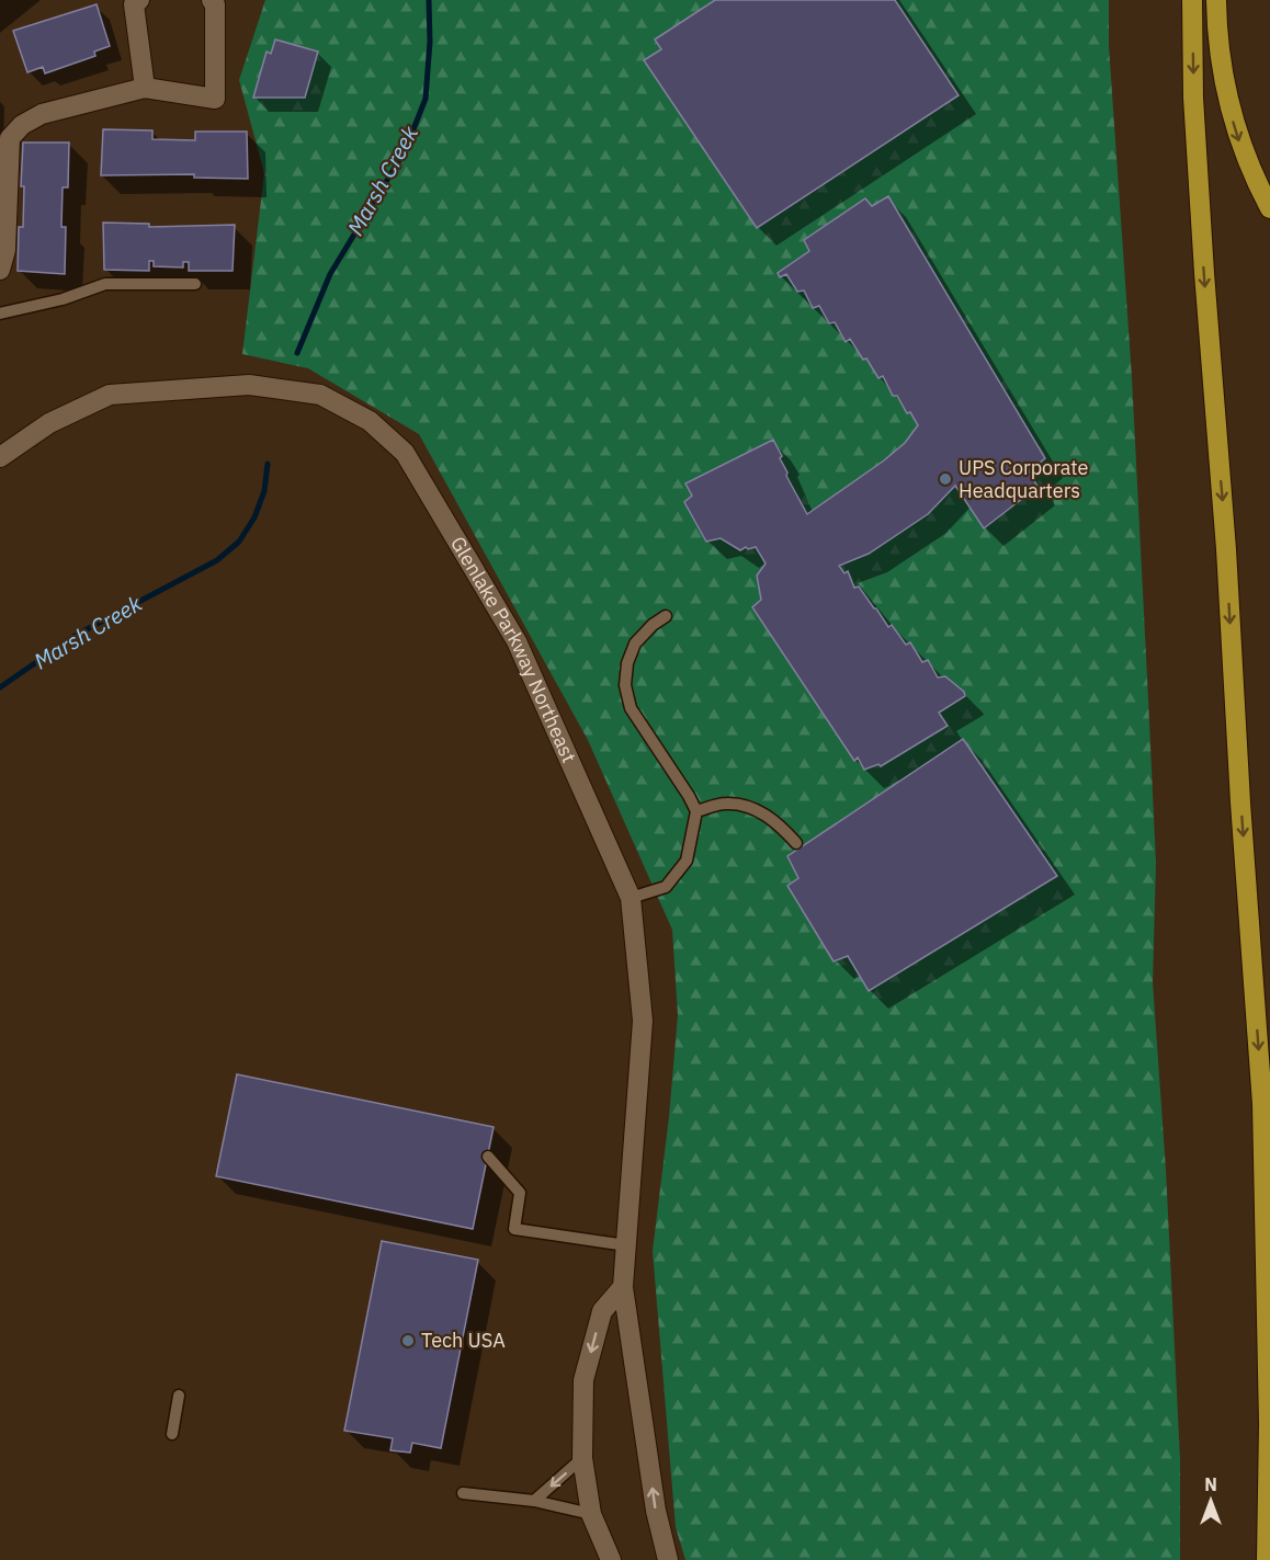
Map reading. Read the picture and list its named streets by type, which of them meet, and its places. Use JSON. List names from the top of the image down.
{
  "streets": {
    "street": ["Glenlake Parkway Northeast"]
  },
  "water": ["Marsh Creek"],
  "places": ["UPS Corporate Headquarters", "Tech USA"],
  "north": "top"
}
